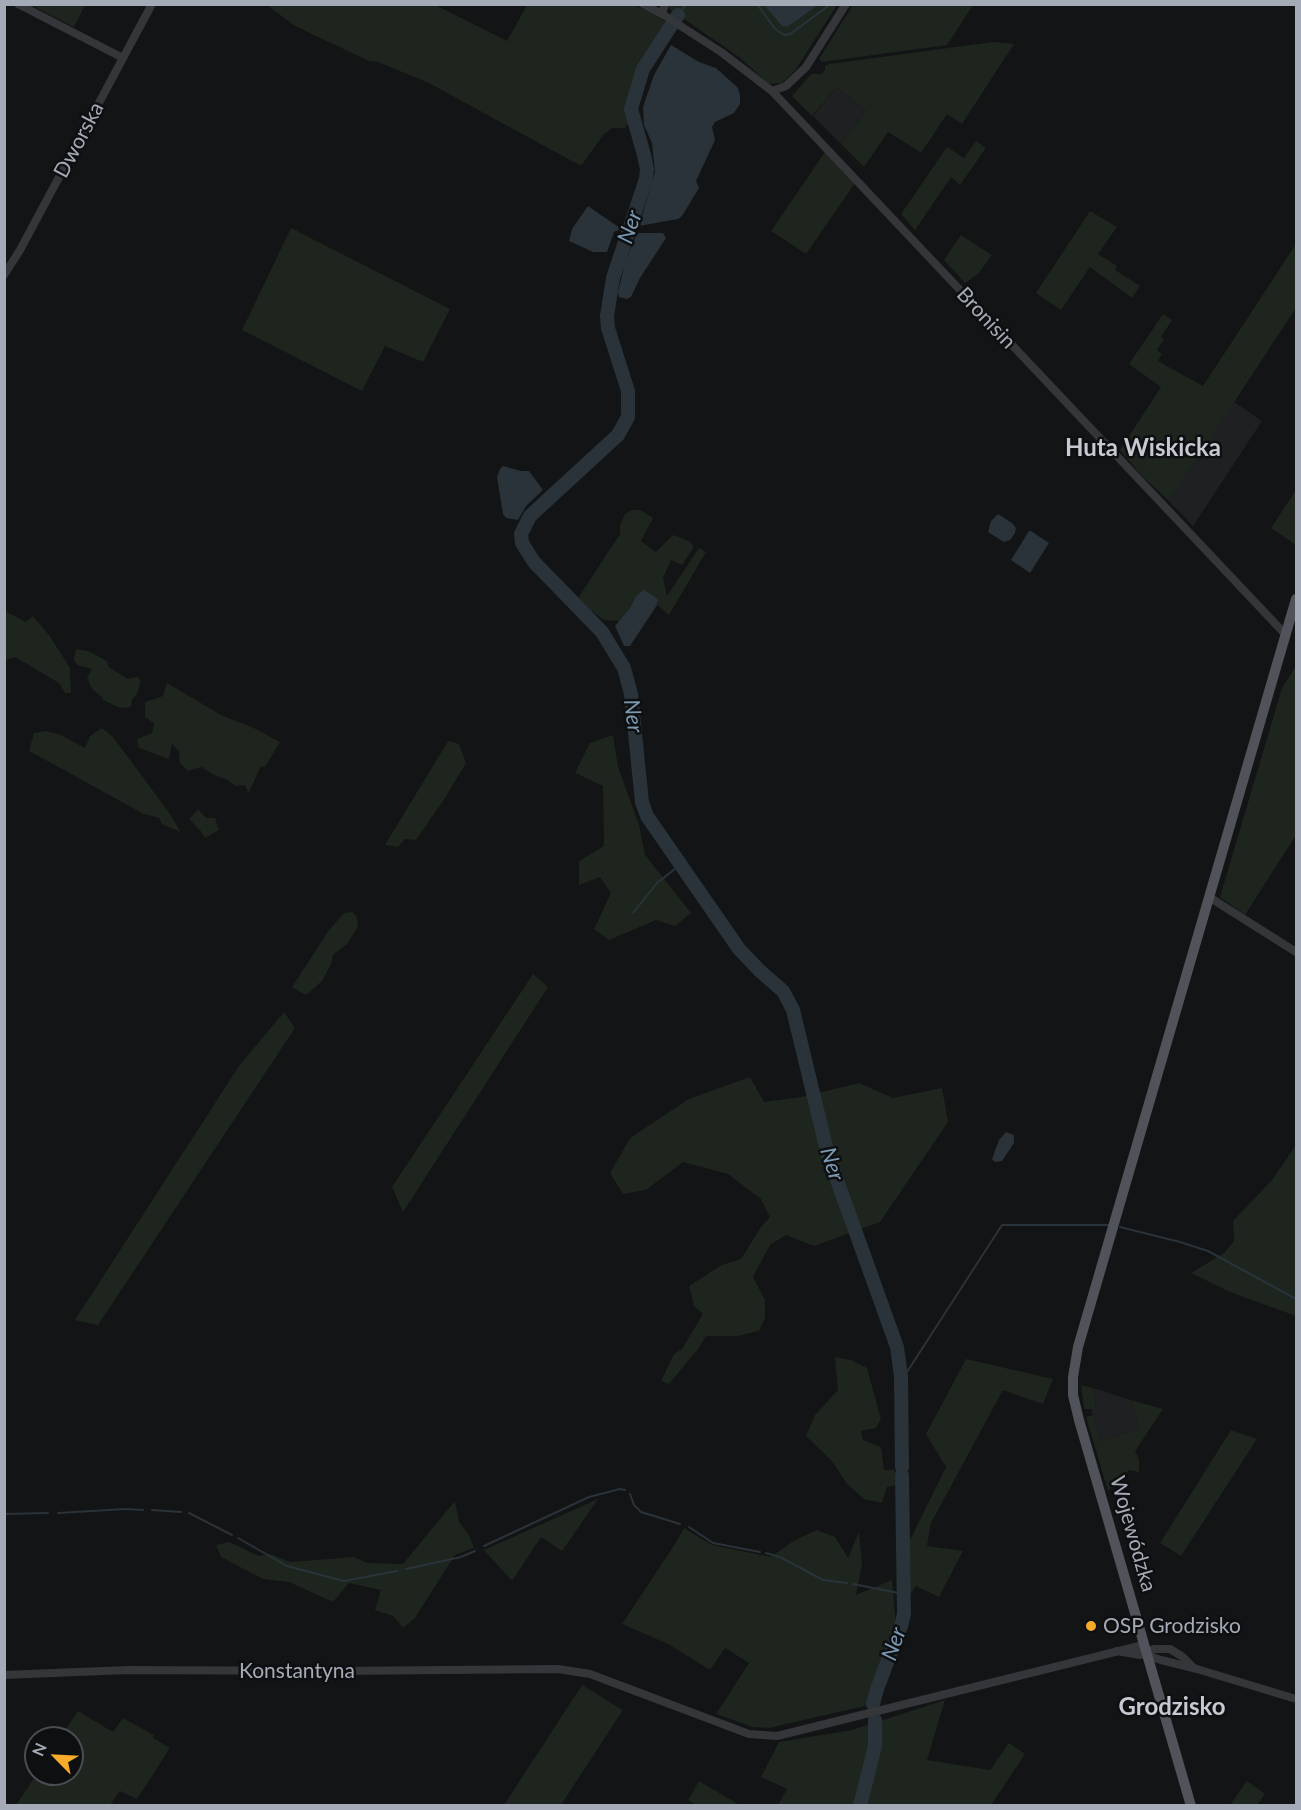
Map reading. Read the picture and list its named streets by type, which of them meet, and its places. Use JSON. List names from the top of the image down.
{
  "streets": {
    "main road": ["Wojewódzka"],
    "street": ["Dworska", "Bronisin", "Konstantyna"]
  },
  "crossings": [
    ["Bronisin", "Wojewódzka"],
    ["Wojewódzka", "Konstantyna"]
  ],
  "districts": ["Huta Wiskicka", "Grodzisko"],
  "water": ["Ner"],
  "places": ["OSP Grodzisko"],
  "north": "top left"
}
